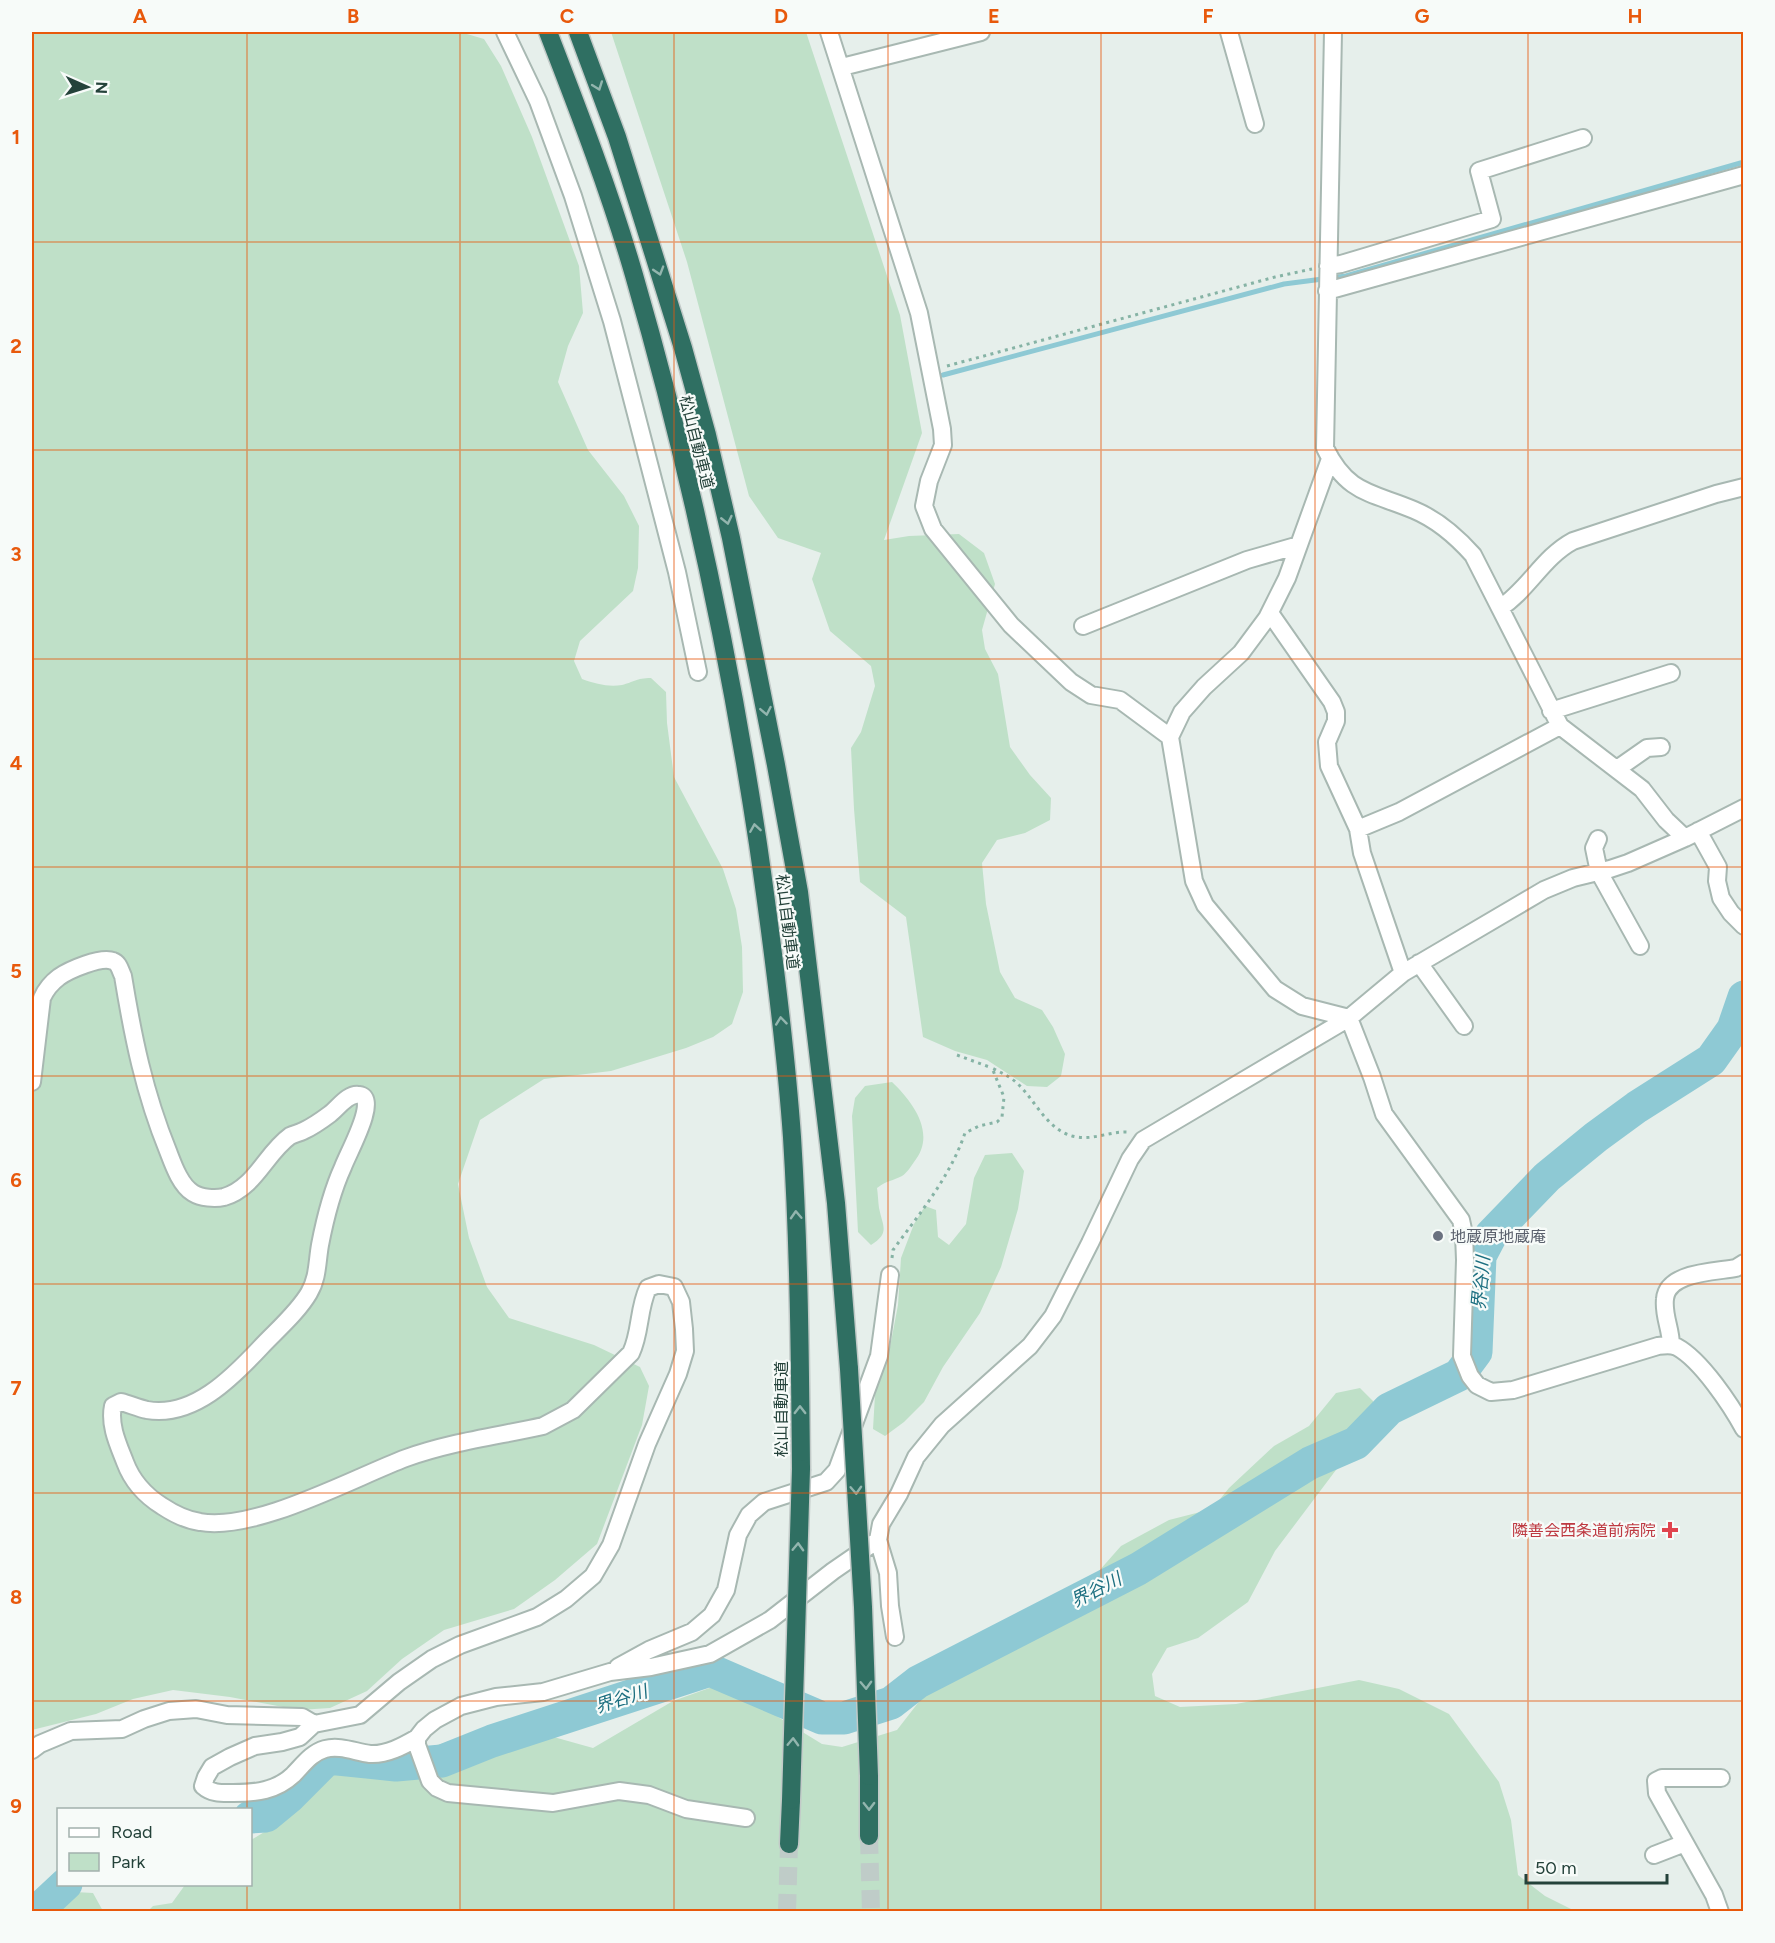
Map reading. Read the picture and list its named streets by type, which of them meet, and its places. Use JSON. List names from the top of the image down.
{
  "streets": {
    "highway": ["松山自動車道"]
  },
  "water": ["界谷川"],
  "places": {
    "other": ["地蔵原地蔵庵"],
    "health": ["隣善会西条道前病院"]
  },
  "legend": ["Road", "Park"],
  "scale_bar": "50 m",
  "north": "right",
  "grid": {
    "columns": [
      "A",
      "B",
      "C",
      "D",
      "E",
      "F",
      "G",
      "H"
    ],
    "rows": [
      "1",
      "2",
      "3",
      "4",
      "5",
      "6",
      "7",
      "8",
      "9"
    ]
  }
}
